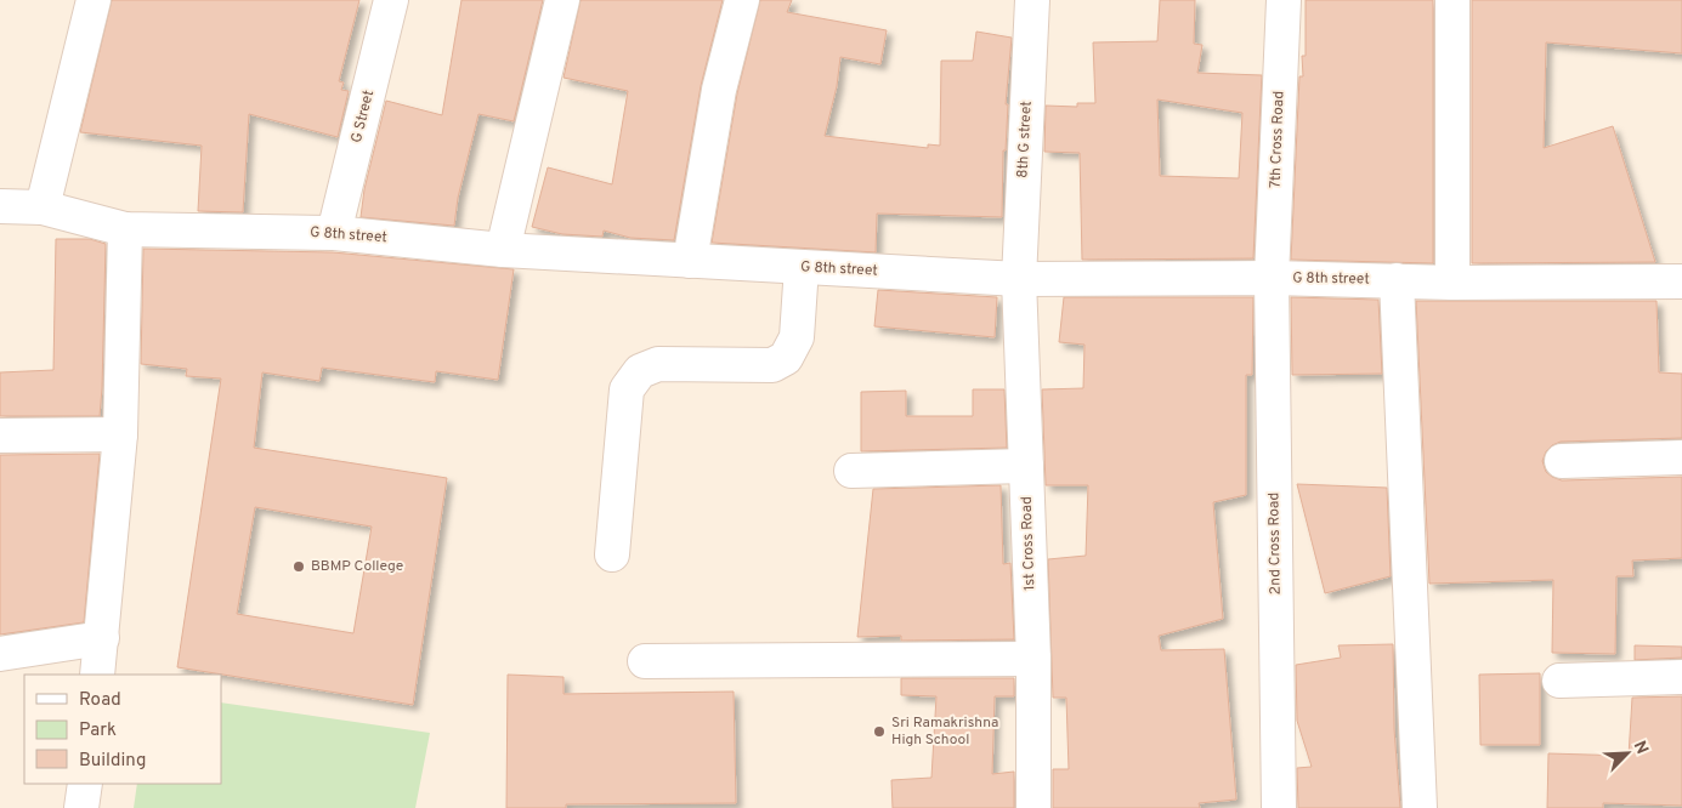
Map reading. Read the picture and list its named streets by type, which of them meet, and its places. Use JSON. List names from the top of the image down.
{
  "streets": {
    "street": [
      "G Street",
      "8th G street",
      "7th Cross Road",
      "G 8th street",
      "1st Cross Road",
      "2nd Cross Road"
    ]
  },
  "crossings": [
    ["G Street", "G 8th street"],
    ["8th G street", "G 8th street"],
    ["8th G street", "1st Cross Road"],
    ["7th Cross Road", "G 8th street"],
    ["7th Cross Road", "2nd Cross Road"],
    ["G 8th street", "1st Cross Road"],
    ["G 8th street", "2nd Cross Road"]
  ],
  "places": ["BBMP College", "Sri Ramakrishna High School"],
  "legend": ["Road", "Park", "Building"],
  "north": "top right"
}
